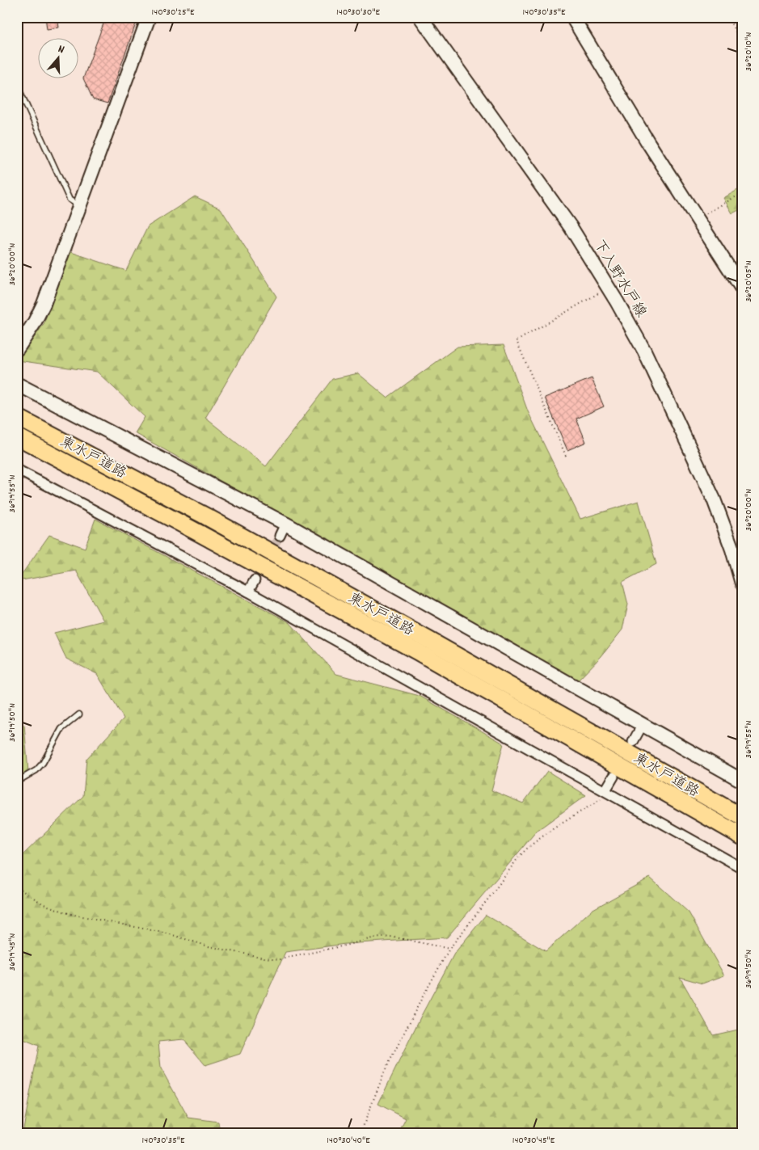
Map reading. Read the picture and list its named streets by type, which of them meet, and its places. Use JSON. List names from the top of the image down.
{
  "streets": {
    "highway": ["東水戸道路"],
    "street": ["下入野水戸線"]
  },
  "north": "top",
  "coordinates": [
    "140°30'25\"E",
    "140°30'30\"E",
    "140°30'35\"E",
    "36°20'10\"N",
    "36°20'00\"N",
    "36°20'05\"N",
    "36°19'55\"N",
    "36°19'50\"N",
    "36°19'45\"N",
    "140°30'40\"E",
    "140°30'45\"E"
  ]
}
